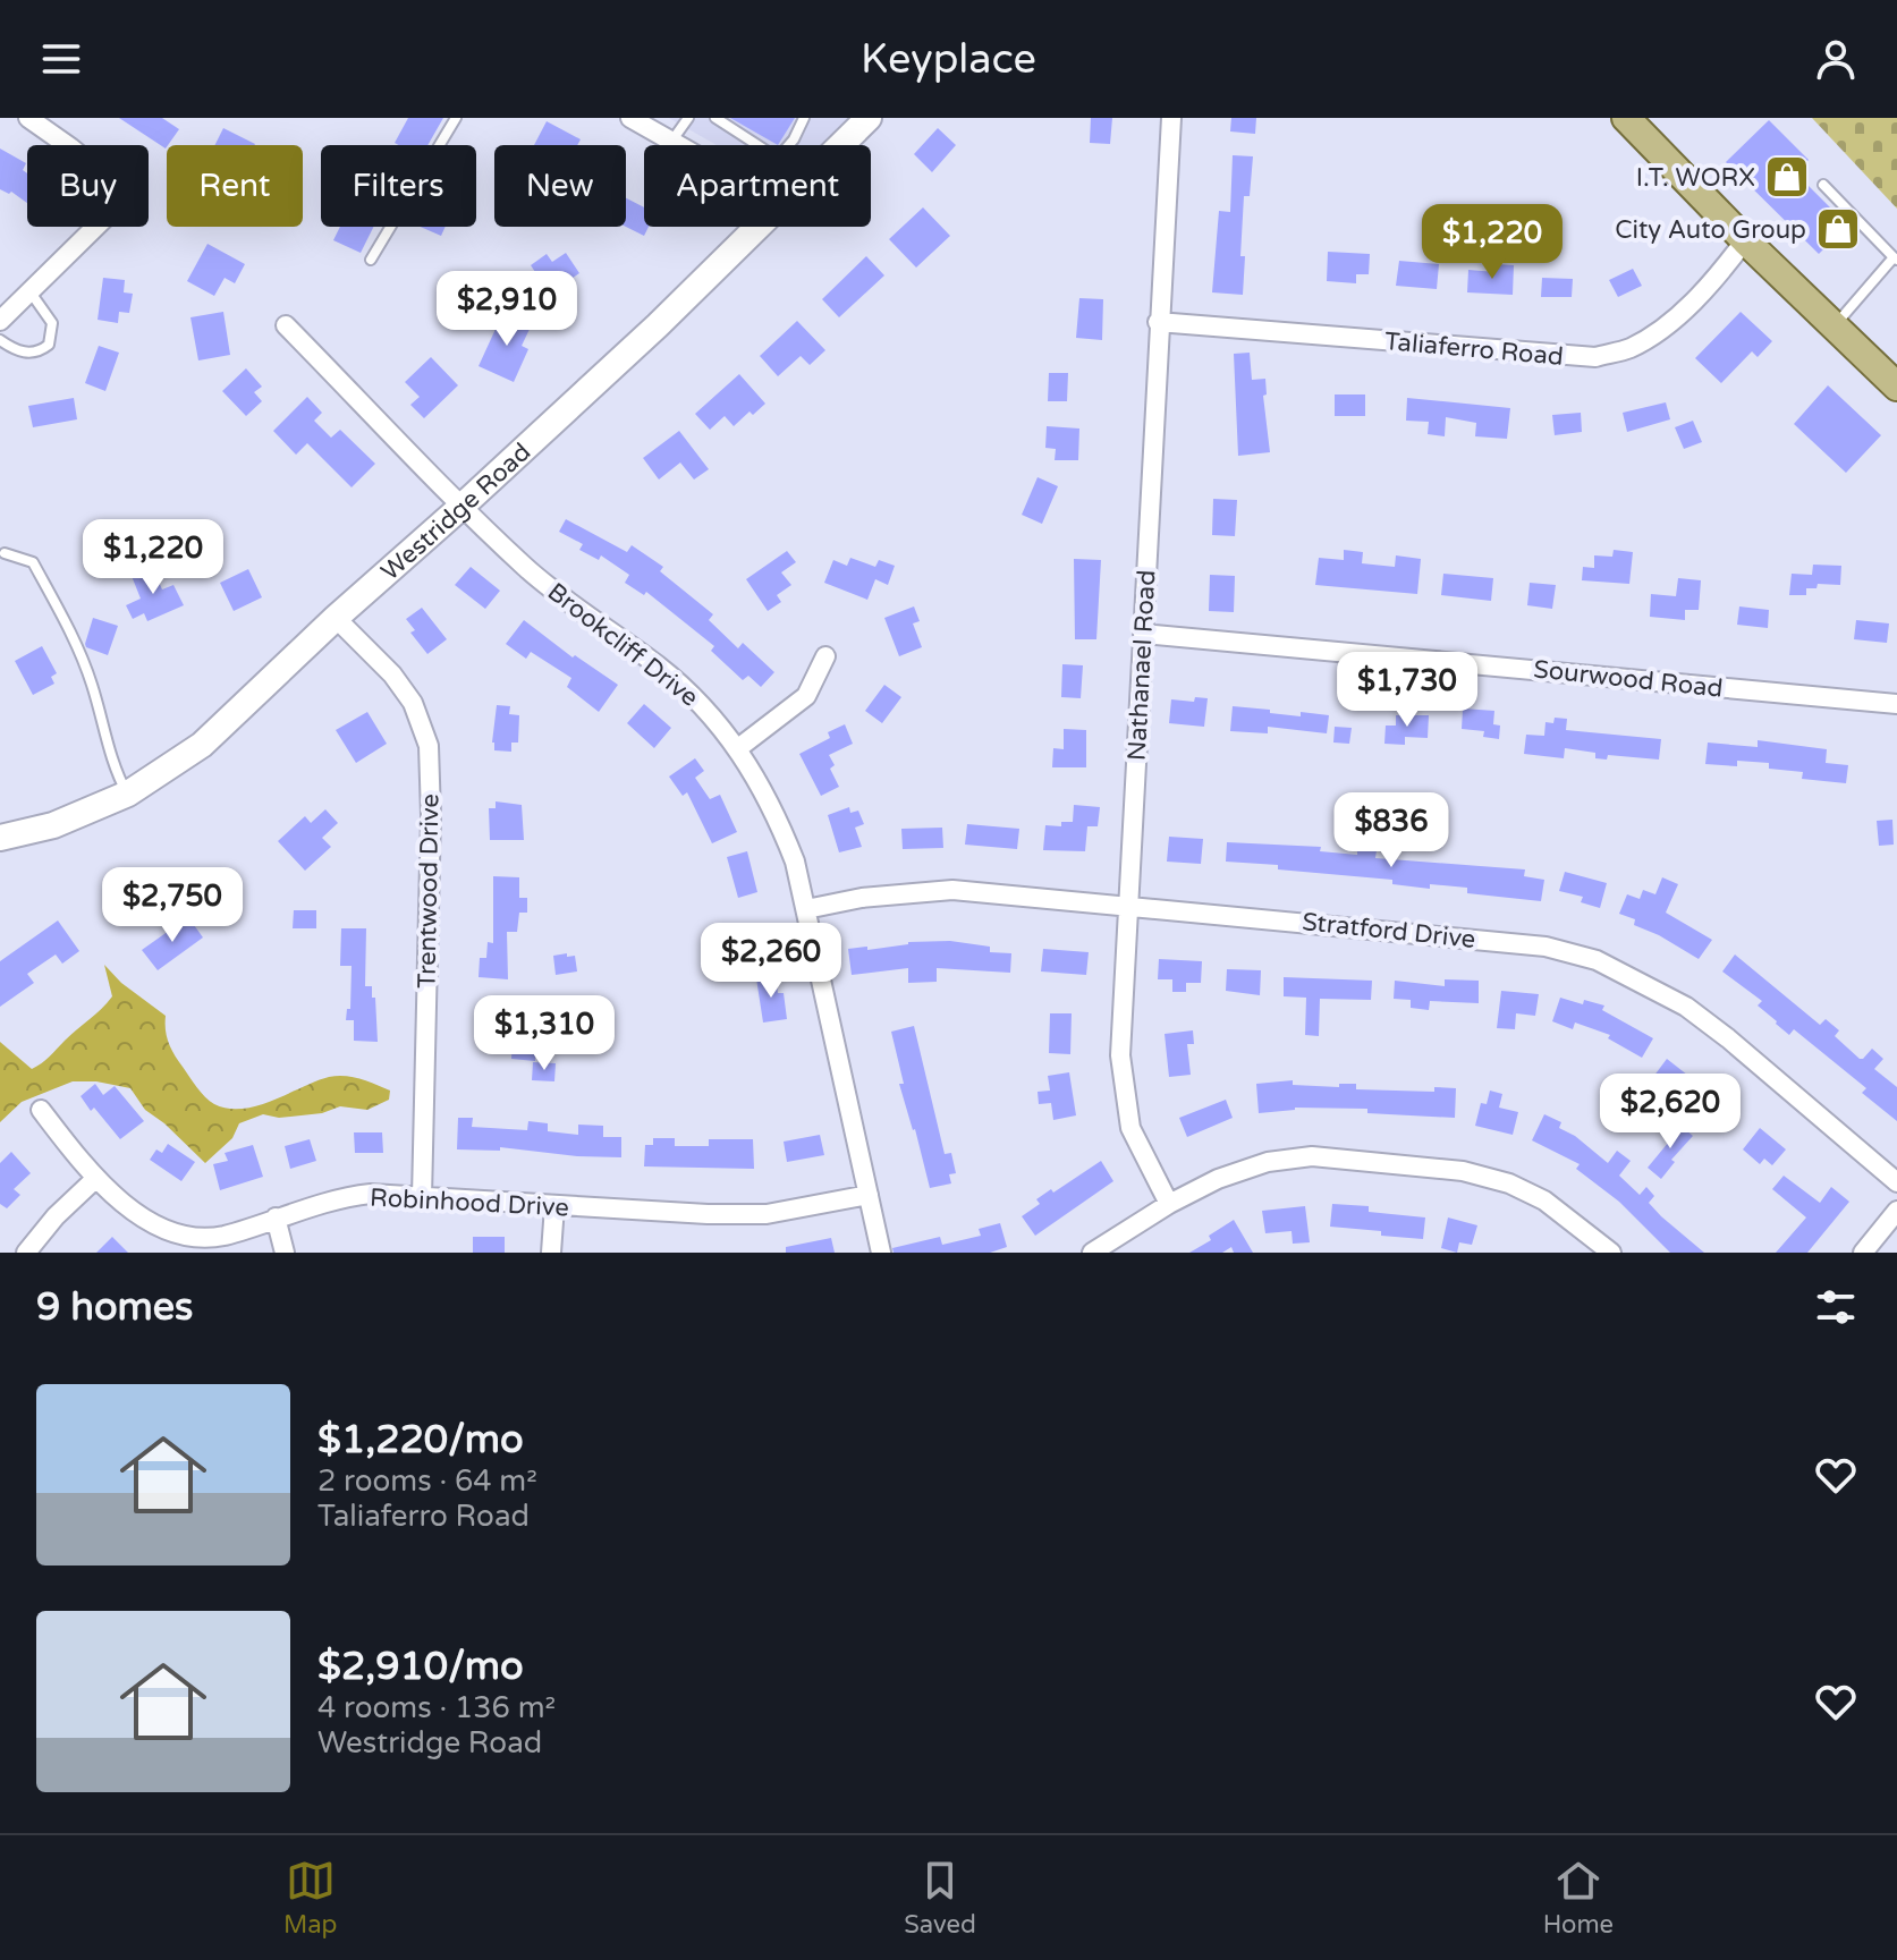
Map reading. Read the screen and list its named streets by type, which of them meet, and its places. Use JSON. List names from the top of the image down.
{
  "streets": {
    "main road": ["Westridge Road"],
    "street": [
      "Taliaferro Road",
      "Brookcliff Drive",
      "Nathanael Road",
      "Sourwood Road",
      "Trentwood Drive",
      "Stratford Drive",
      "Robinhood Drive"
    ]
  },
  "crossings": [
    ["Taliaferro Road", "Nathanael Road"],
    ["Westridge Road", "Brookcliff Drive"],
    ["Westridge Road", "Trentwood Drive"],
    ["Brookcliff Drive", "Stratford Drive"],
    ["Brookcliff Drive", "Robinhood Drive"],
    ["Nathanael Road", "Sourwood Road"],
    ["Nathanael Road", "Stratford Drive"],
    ["Trentwood Drive", "Robinhood Drive"]
  ],
  "places": {
    "shop": ["I.T. WORX", "City Auto Group"]
  },
  "page": {
    "header": "Keyplace",
    "chip": [
      "Buy",
      "Rent",
      "Filters",
      "New",
      "Apartment"
    ],
    "price": [
      "$1,220",
      "$2,910",
      "$1,220",
      "$1,730",
      "$836",
      "$2,750",
      "$2,260",
      "$1,310",
      "$2,620"
    ],
    "heading": "9 homes",
    "list": [
      {
        "name": "$1,220/mo",
        "note": "2 rooms · 64 m² · Taliaferro Road"
      },
      {
        "name": "$2,910/mo",
        "note": "4 rooms · 136 m² · Westridge Road"
      }
    ],
    "tabs": ["Map", "Saved", "Home"]
  }
}
